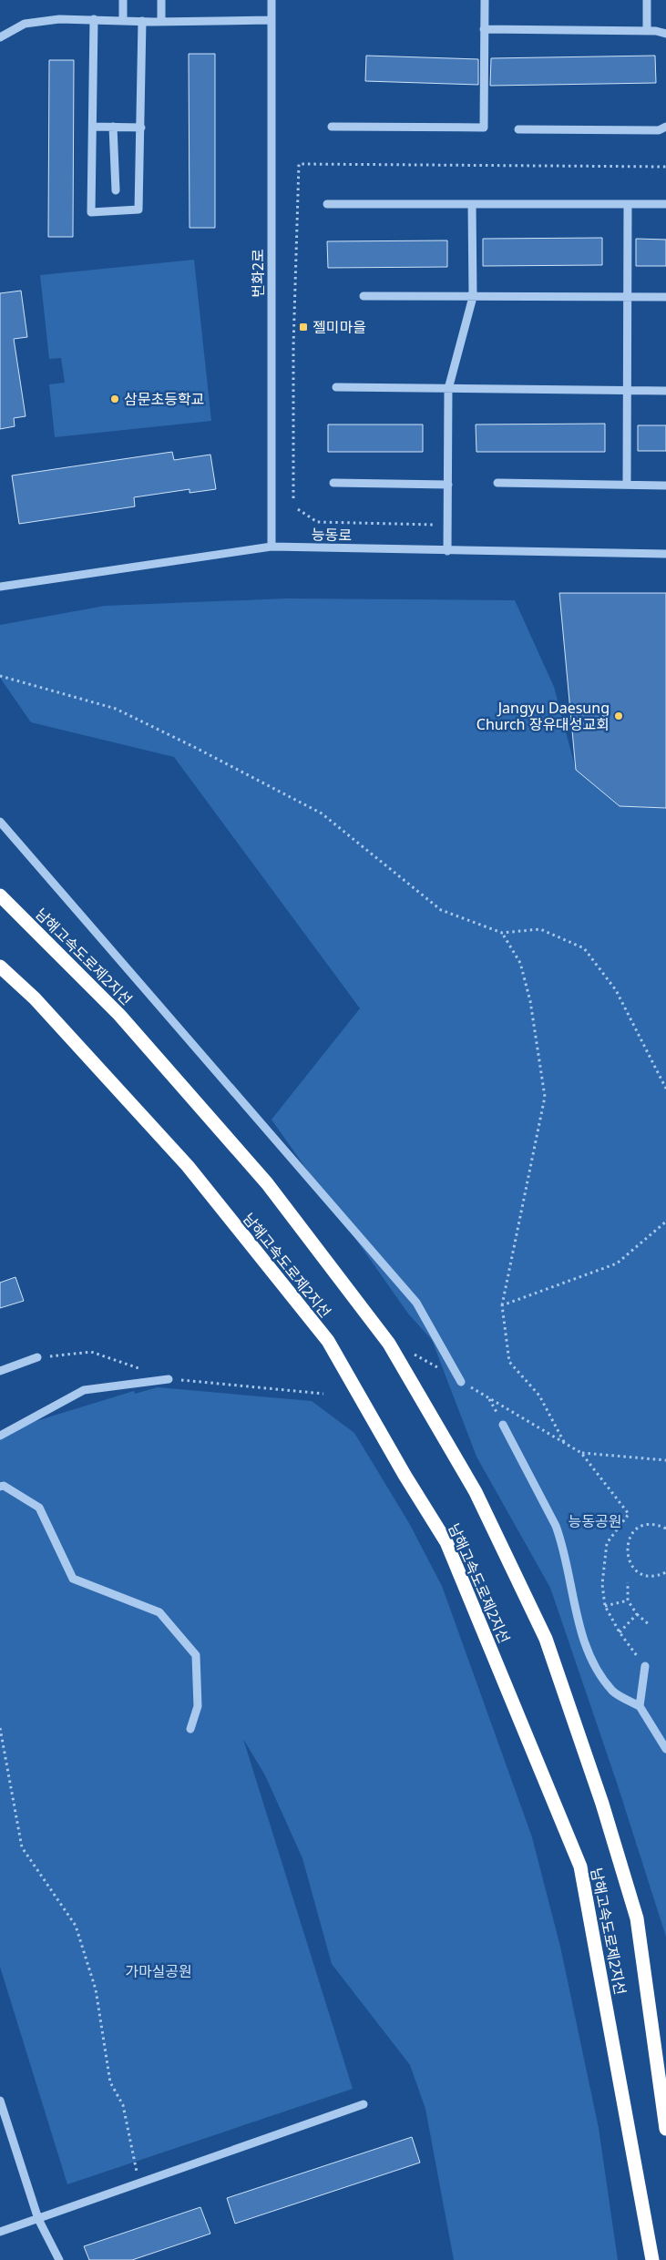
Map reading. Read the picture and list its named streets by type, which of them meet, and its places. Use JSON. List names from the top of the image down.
{
  "streets": {
    "highway": ["남해고속도로제2지선"],
    "street": ["번화2로", "능동로"]
  },
  "crossings": [
    ["번화2로", "능동로"]
  ],
  "parks": ["능동공원", "가마실공원"],
  "places": {
    "transit": ["젤미마을"],
    "other": ["삼문초등학교", "Jangyu Daesung Church 장유대성교회"]
  }
}
